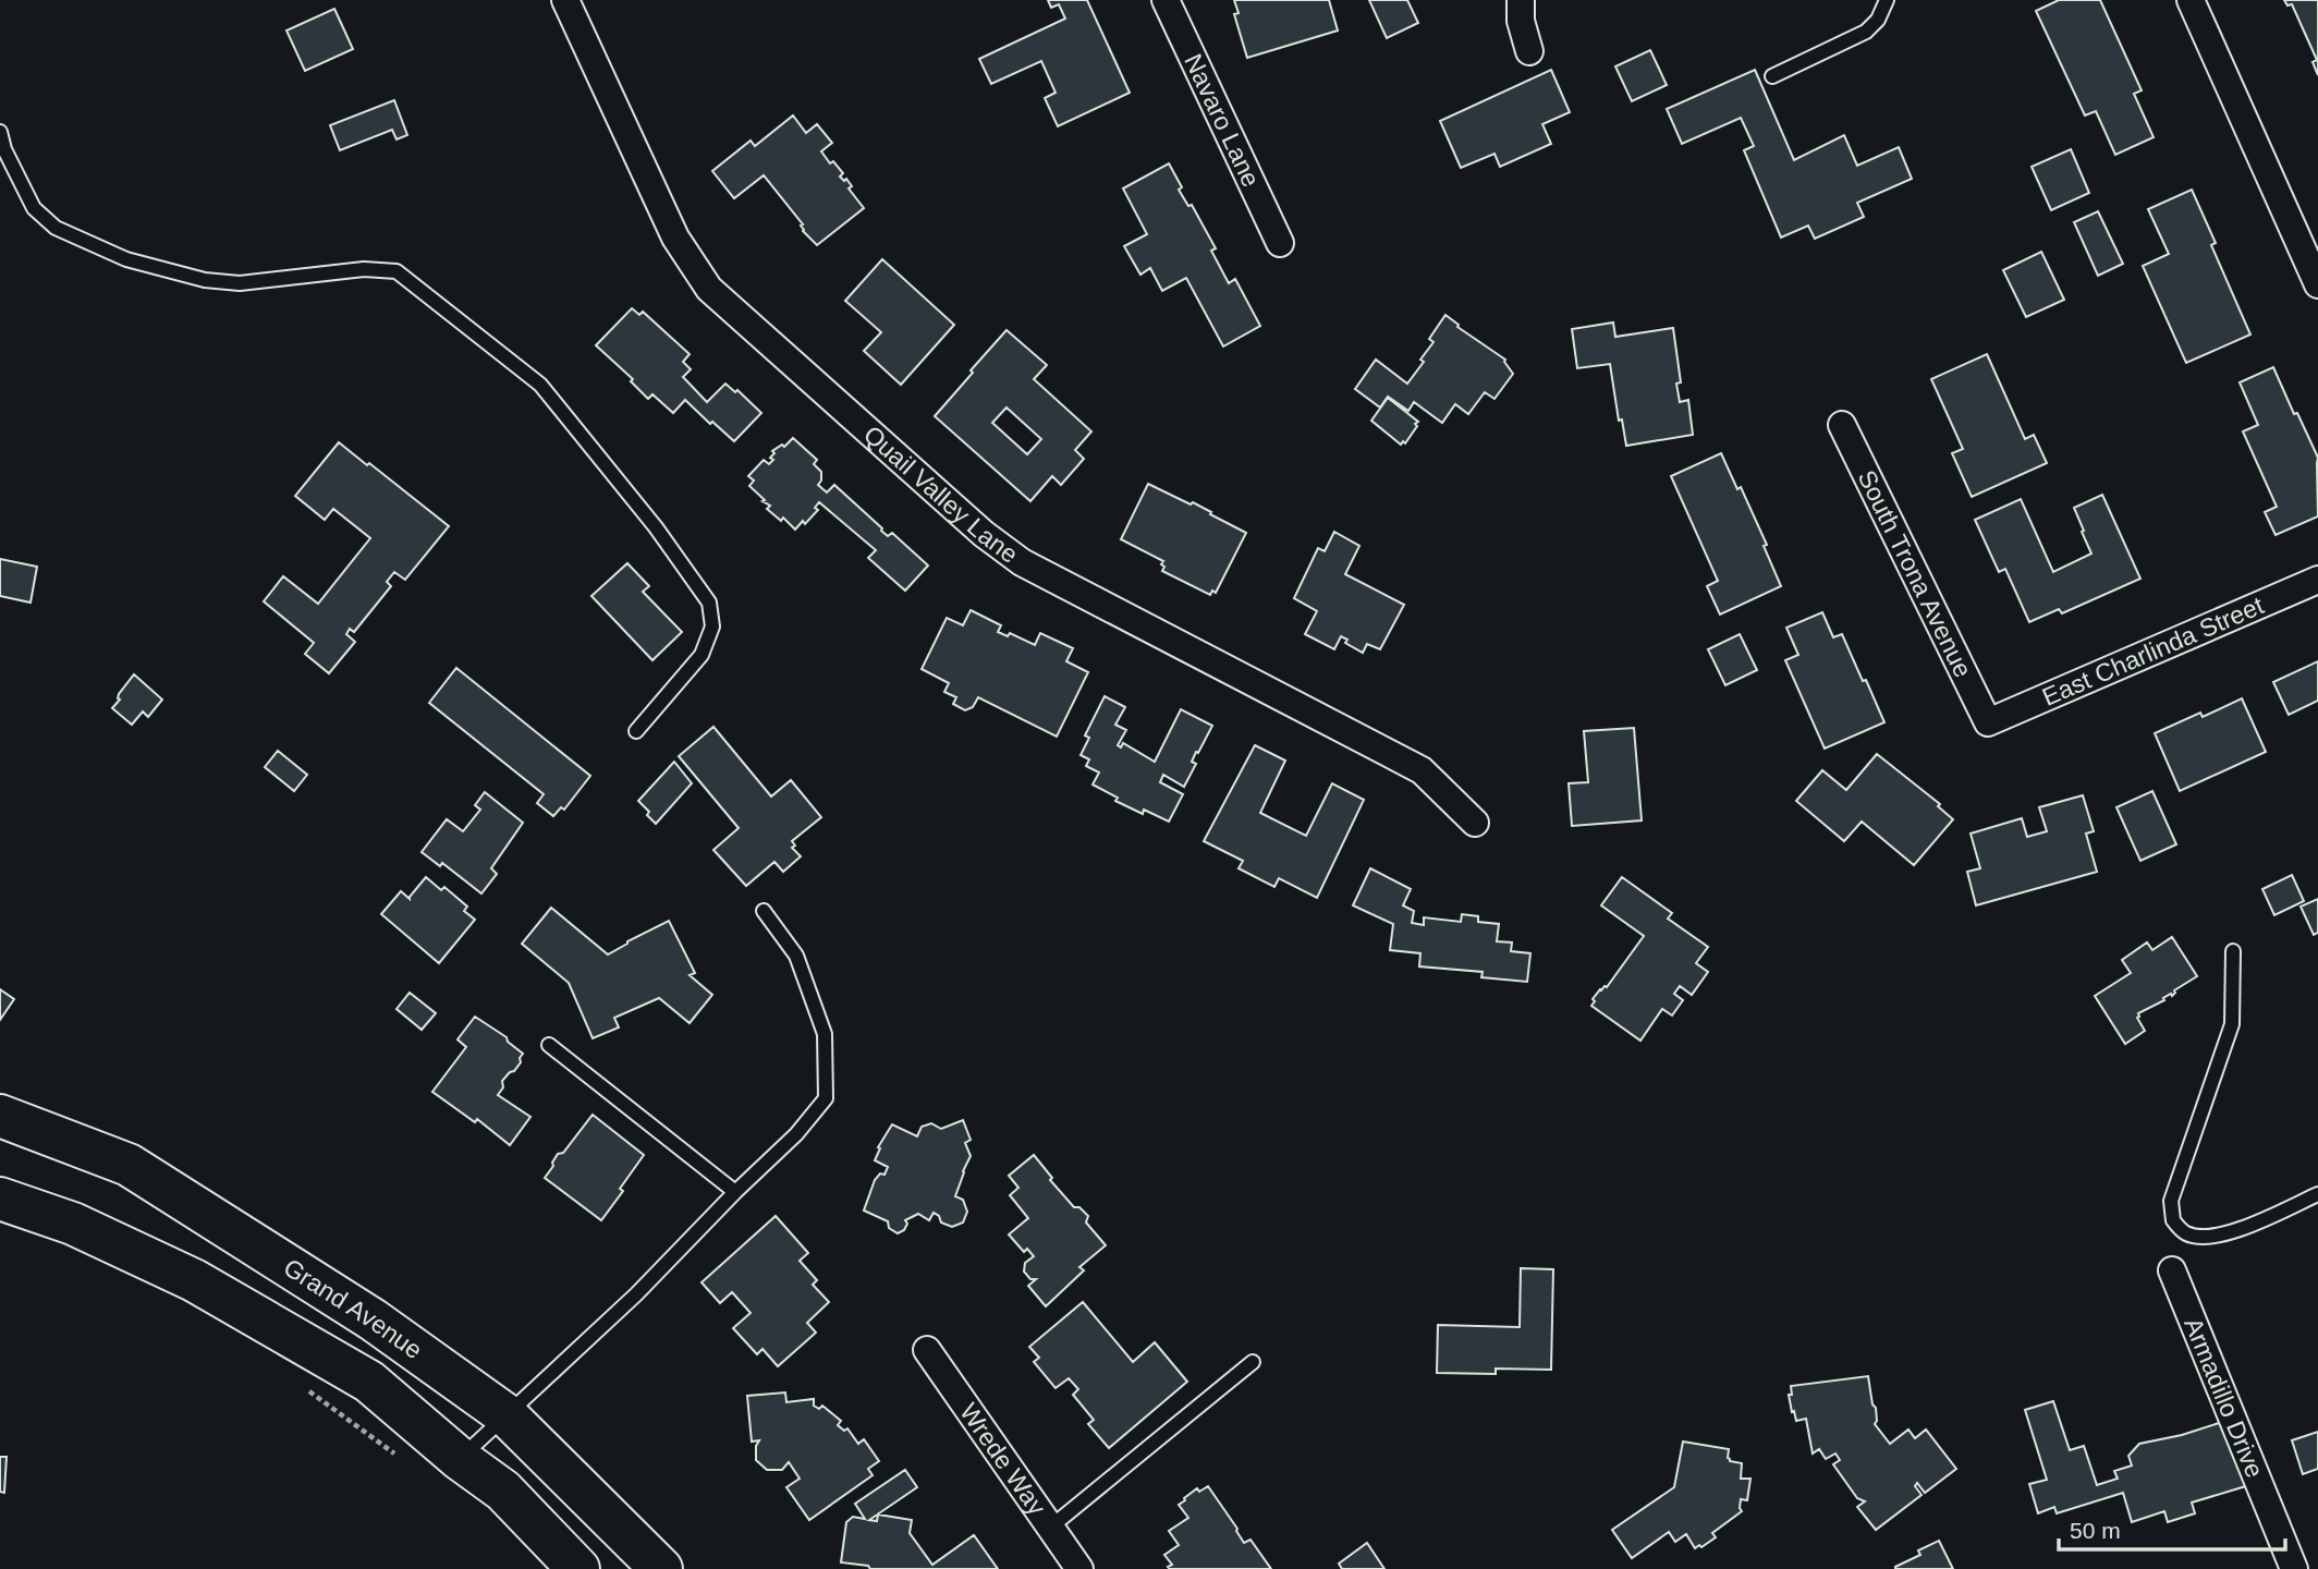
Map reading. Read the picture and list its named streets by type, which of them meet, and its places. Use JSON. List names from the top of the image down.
{
  "streets": {
    "main road": ["Grand Avenue"],
    "street": [
      "Navaro Lane",
      "Quail Valley Lane",
      "South Trona Avenue",
      "East Charlinda Street",
      "Armadillo Drive",
      "Wrede Way"
    ]
  },
  "crossings": [
    ["South Trona Avenue", "East Charlinda Street"]
  ],
  "scale_bar": "50 m"
}
